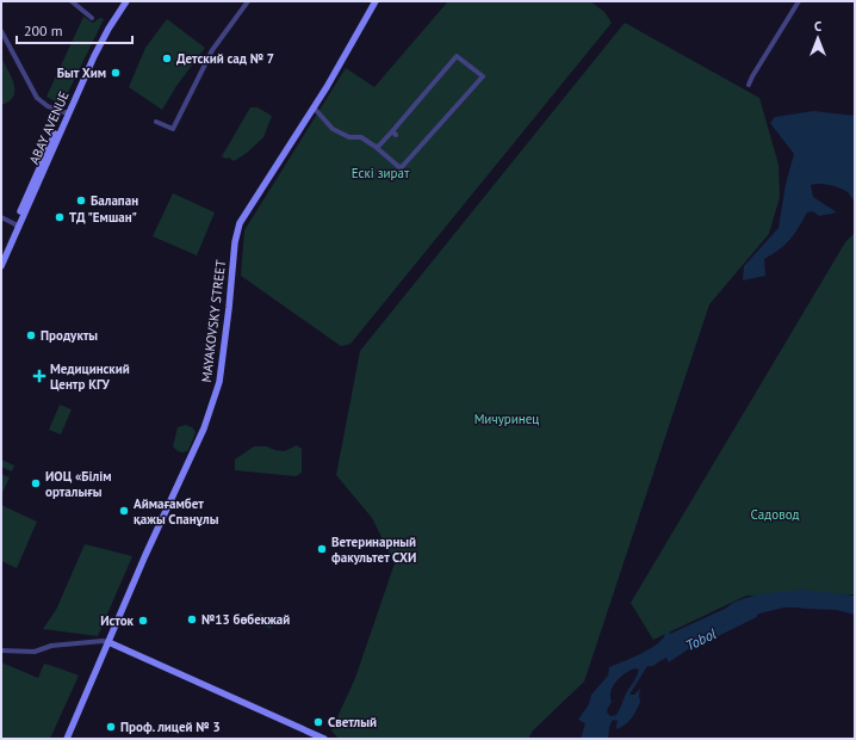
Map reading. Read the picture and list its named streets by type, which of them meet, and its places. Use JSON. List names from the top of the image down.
{
  "streets": {
    "main road": ["ABAY AVENUE", "MAYAKOVSKY STREET"]
  },
  "water": ["Tobol"],
  "parks": ["Ескі зират", "Мичуринец", "Садовод"],
  "places": {
    "other": [
      "Детский сад № 7",
      "Быт Хим",
      "Балапан",
      "ТД \"Емшан\"",
      "Продукты",
      "ИОЦ «Білім орталығы",
      "Аймағамбет қажы Спанұлы",
      "Ветеринарный факультет СХИ",
      "№13 бөбекжай",
      "Исток",
      "Светлый",
      "Проф. лицей № 3"
    ],
    "health": ["Медицинский Центр КГУ"]
  },
  "scale_bar": "200 m",
  "north": "top"
}
